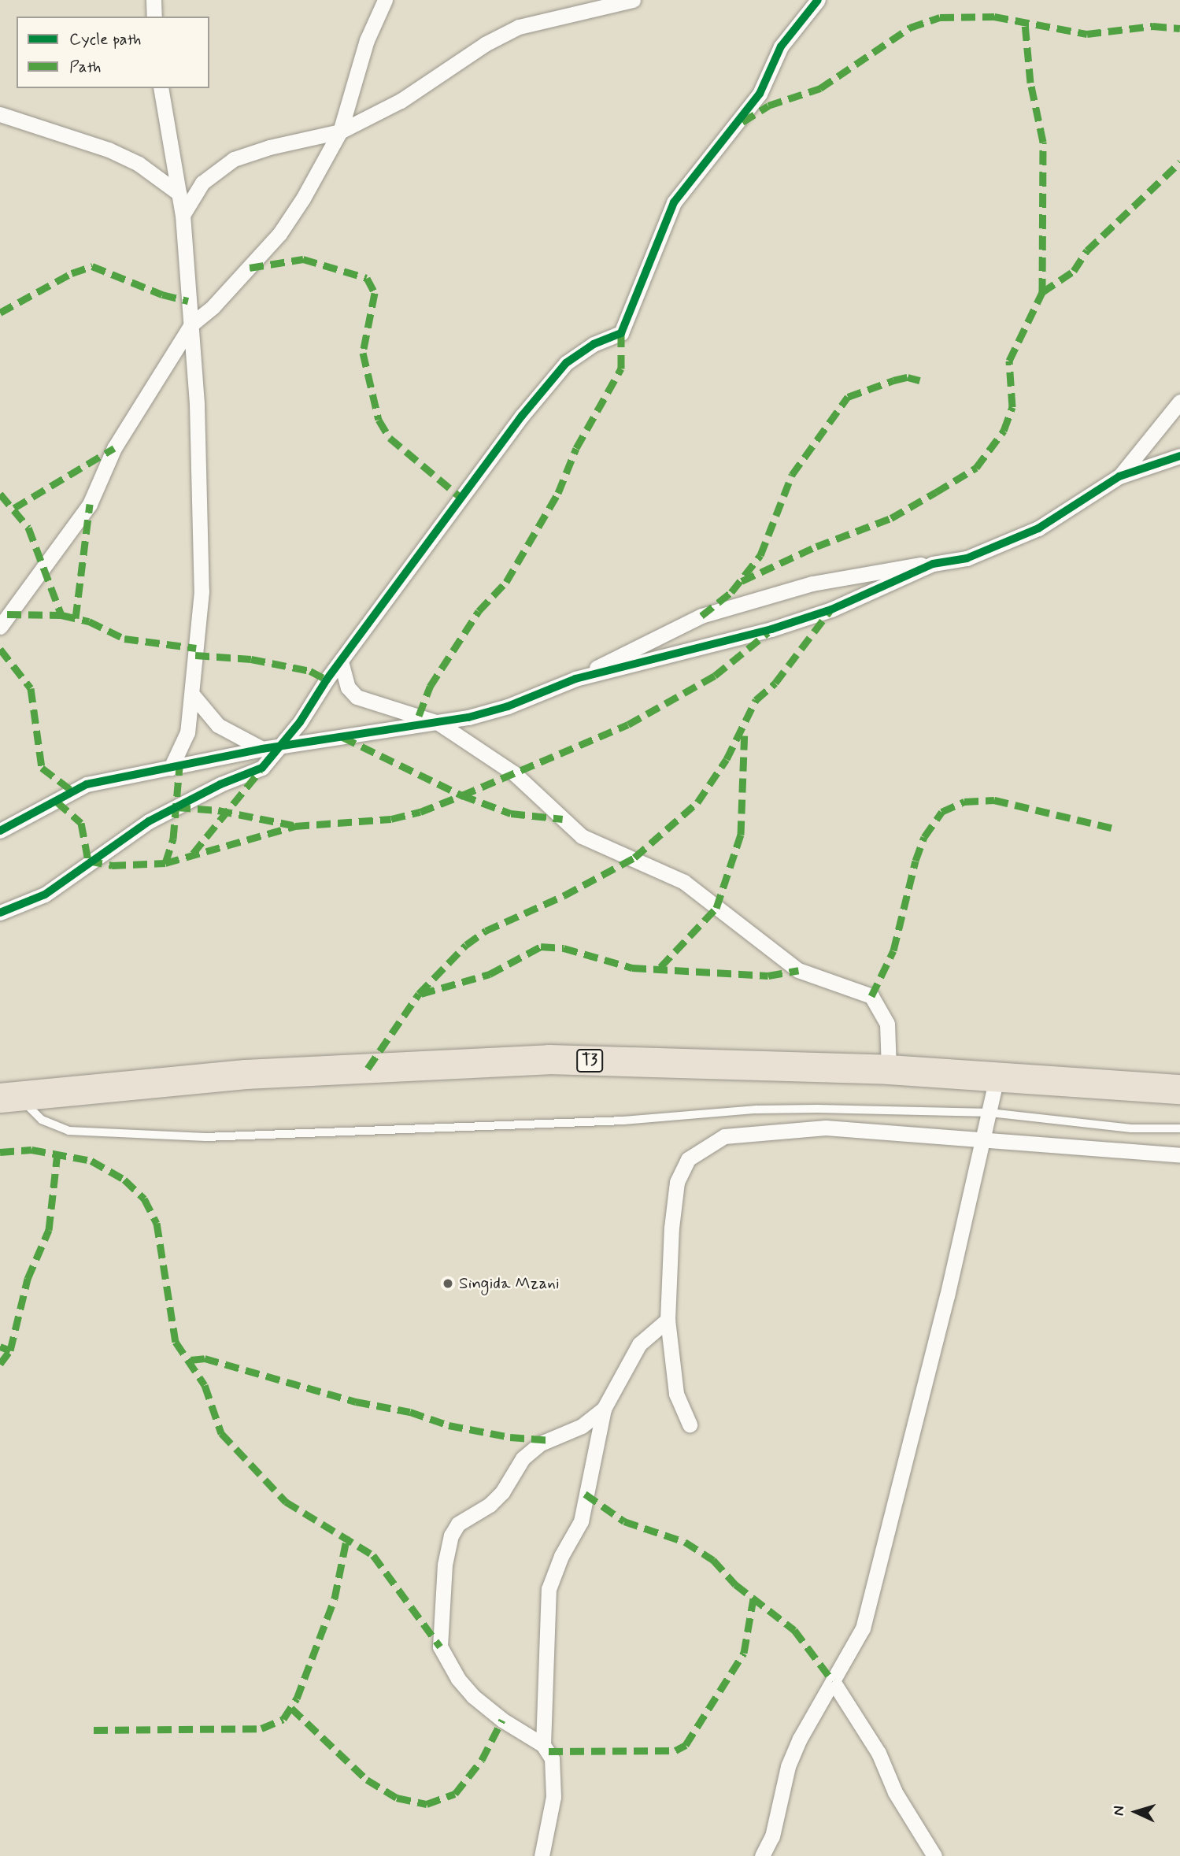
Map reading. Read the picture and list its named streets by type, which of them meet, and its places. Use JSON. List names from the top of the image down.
{
  "streets": {
    "highway": ["T3"]
  },
  "places": ["Singida Mzani"],
  "legend": ["Cycle path", "Path"],
  "north": "left"
}
